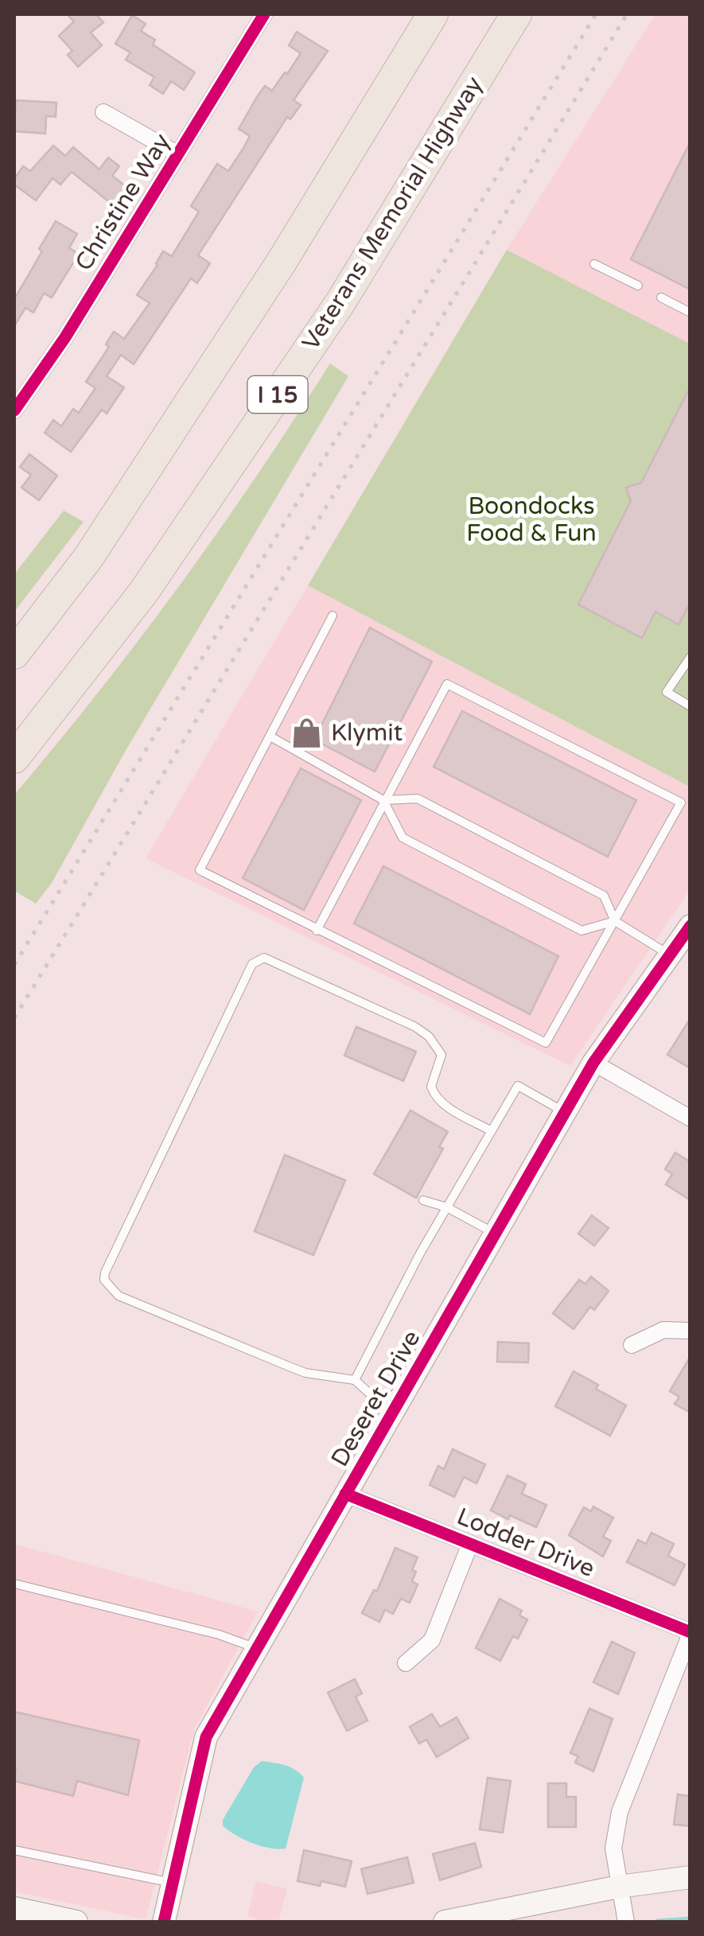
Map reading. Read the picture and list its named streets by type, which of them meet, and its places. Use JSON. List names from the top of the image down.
{
  "streets": {
    "highway": ["Veterans Memorial Highway", "I 15"],
    "street": ["Christine Way", "Deseret Drive", "Lodder Drive"]
  },
  "crossings": [
    ["Deseret Drive", "Lodder Drive"]
  ],
  "parks": ["Boondocks Food & Fun"],
  "places": {
    "shop": ["Klymit"]
  }
}
